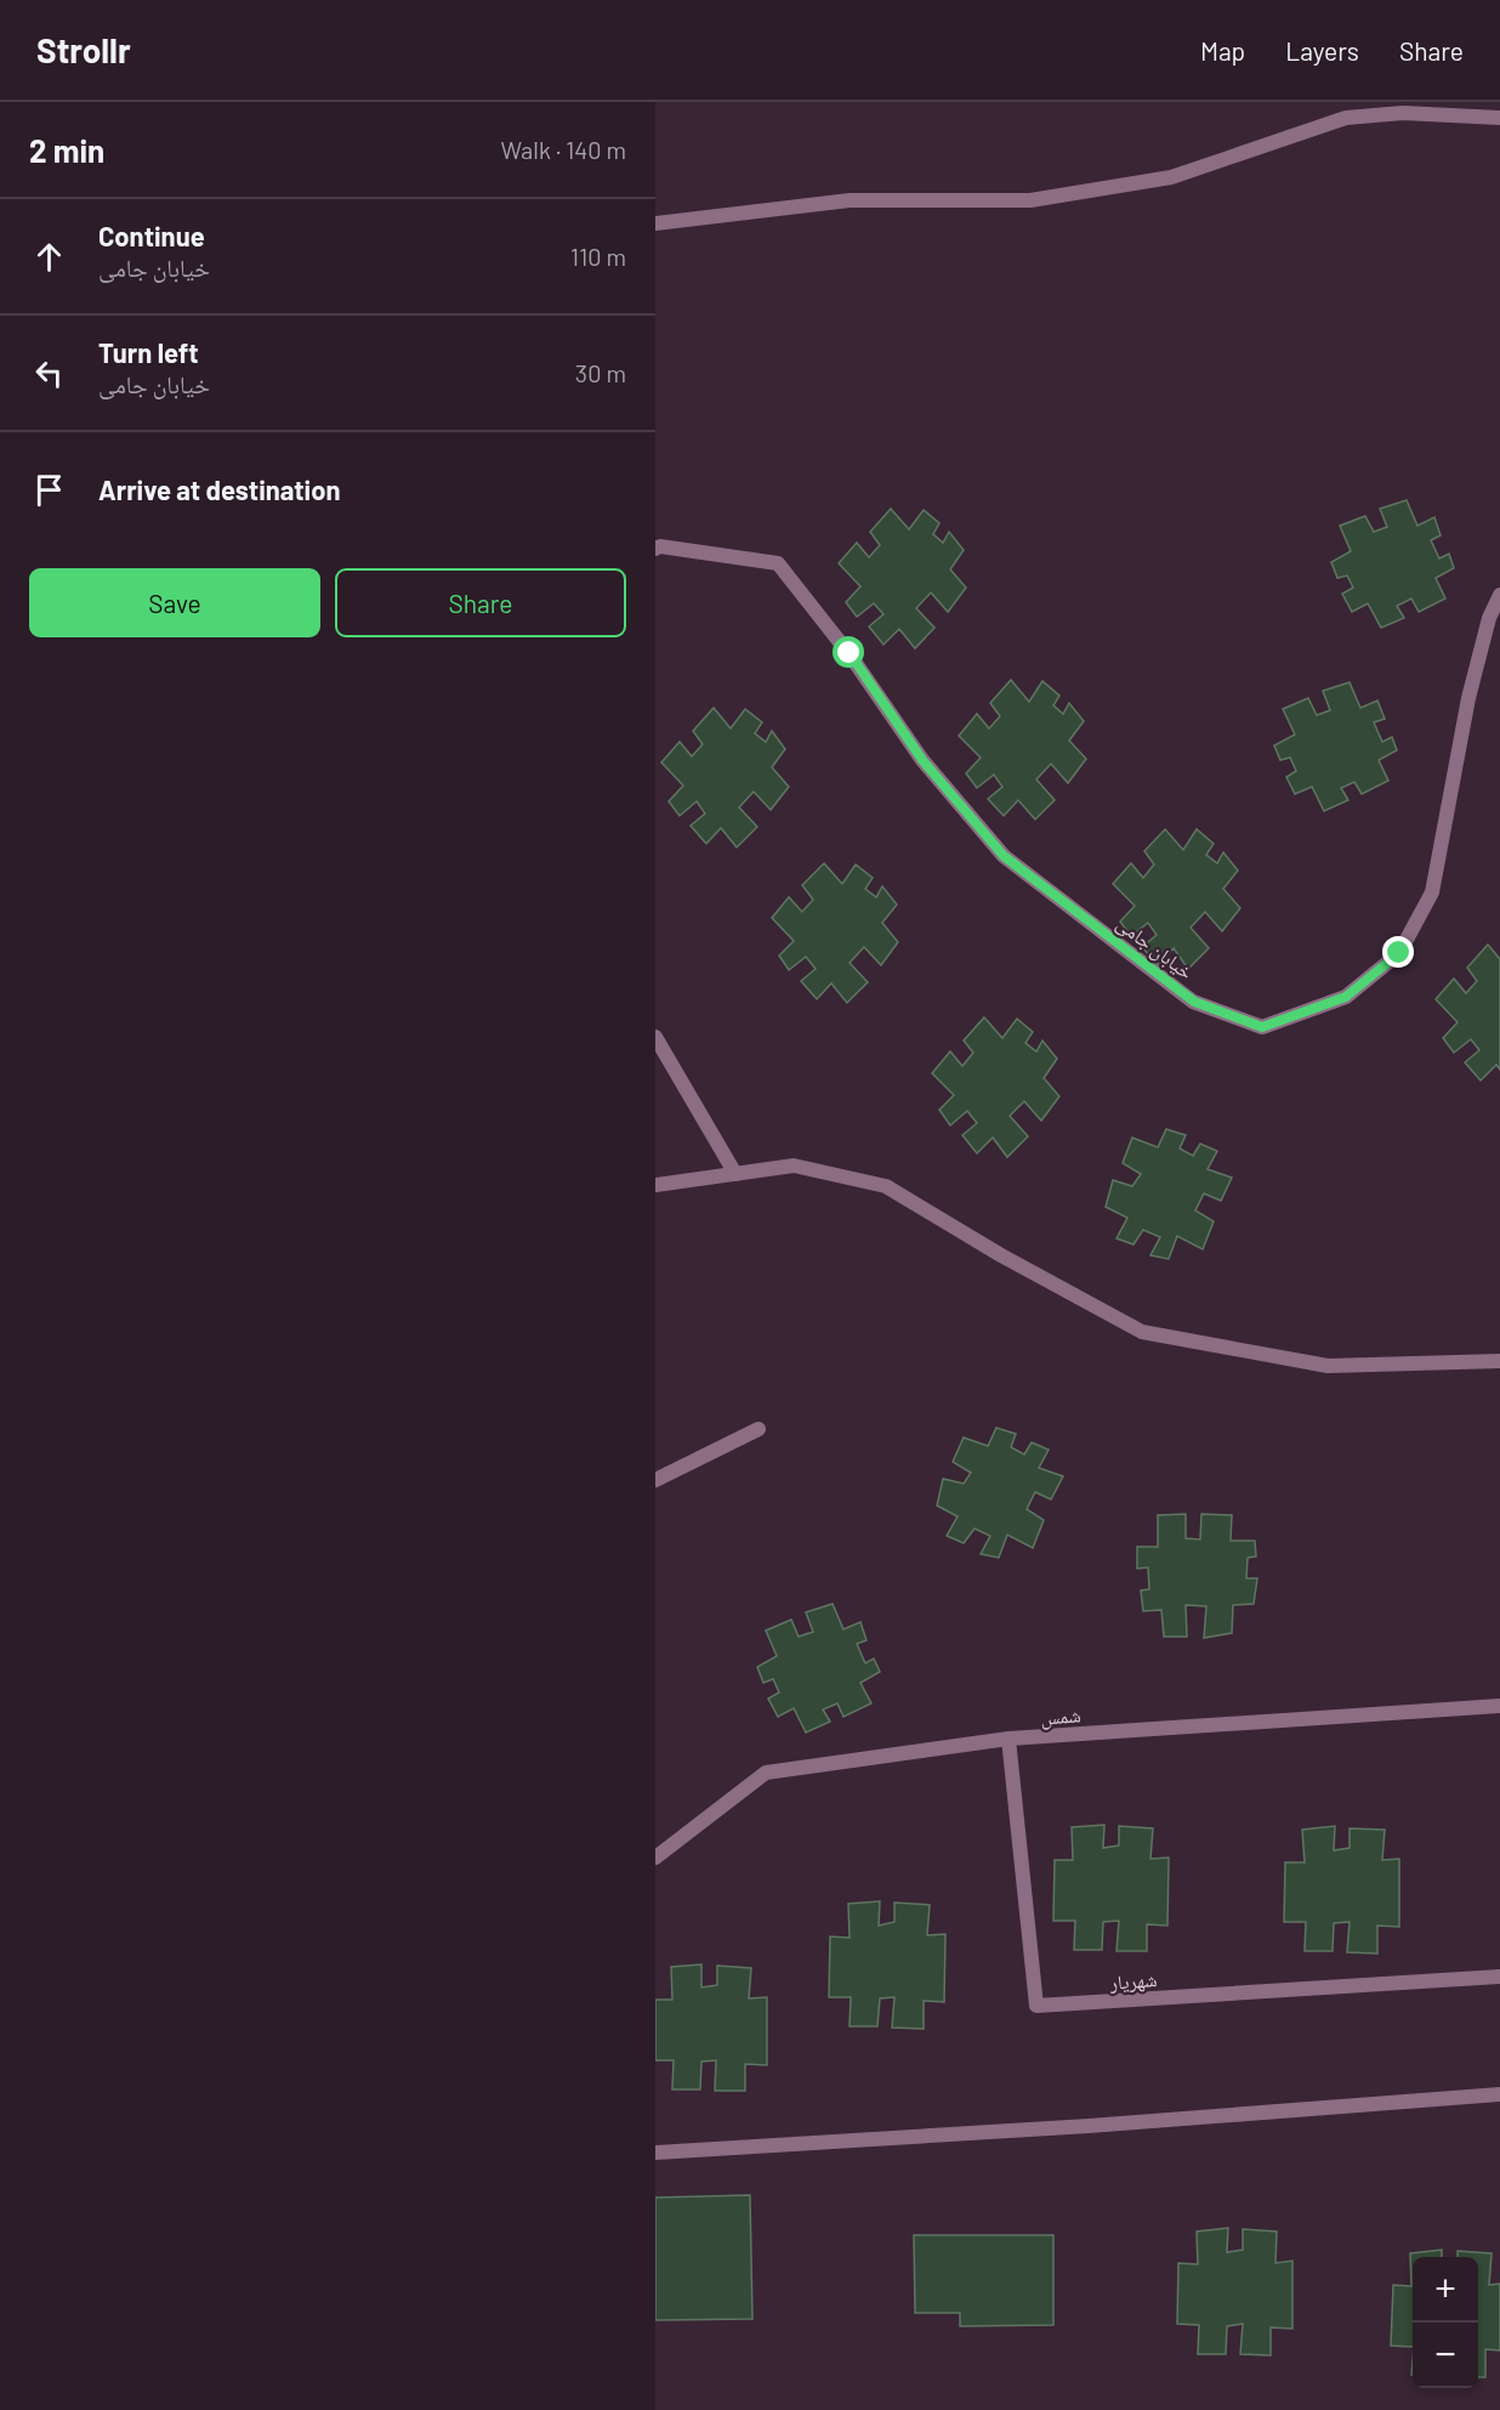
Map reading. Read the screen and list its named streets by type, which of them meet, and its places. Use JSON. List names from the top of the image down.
{
  "streets": {
    "street": ["خیابان جامی", "شمس", "شهریار"]
  },
  "crossings": [
    ["شمس", "شهریار"]
  ],
  "page": {
    "header": "Strollr",
    "nav": ["Map", "Layers", "Share"],
    "heading": ["2 min", "Walk · 140 m"],
    "list": [
      ["Continue", "خیابان جامی", "110 m"],
      ["Turn left", "خیابان جامی", "30 m"],
      "Arrive at destination"
    ],
    "buttons": ["Save", "Share"],
    "map_buttons": ["+", "−"]
  }
}
